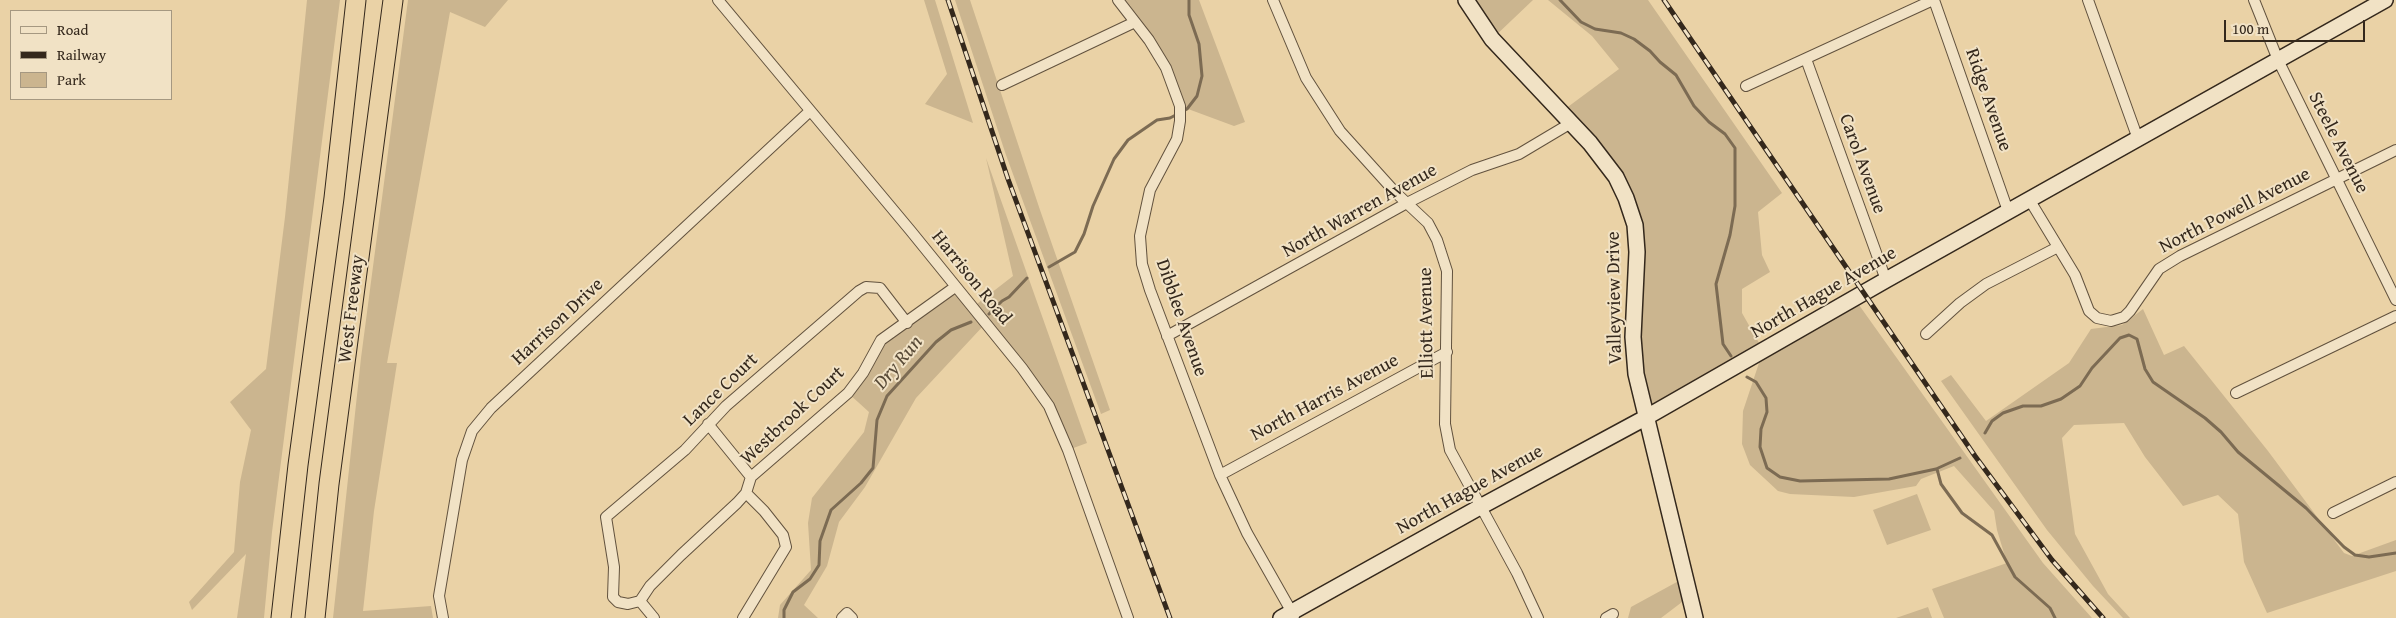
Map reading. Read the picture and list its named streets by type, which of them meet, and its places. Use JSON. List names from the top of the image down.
{
  "streets": {
    "highway": ["West Freeway"],
    "main road": ["North Hague Avenue", "Valleyview Drive"],
    "street": [
      "Ridge Avenue",
      "Steele Avenue",
      "Carol Avenue",
      "North Warren Avenue",
      "North Powell Avenue",
      "Harrison Road",
      "Dibblee Avenue",
      "Harrison Drive",
      "Elliott Avenue",
      "Lance Court",
      "North Harris Avenue",
      "Westbrook Court"
    ]
  },
  "crossings": [
    ["Ridge Avenue", "North Hague Avenue"],
    ["Steele Avenue", "North Powell Avenue"],
    ["Steele Avenue", "North Hague Avenue"],
    ["Carol Avenue", "North Hague Avenue"],
    ["North Warren Avenue", "Valleyview Drive"],
    ["North Warren Avenue", "Dibblee Avenue"],
    ["North Warren Avenue", "Elliott Avenue"],
    ["Harrison Road", "Harrison Drive"],
    ["Harrison Road", "Westbrook Court"],
    ["North Hague Avenue", "Valleyview Drive"],
    ["North Hague Avenue", "Dibblee Avenue"],
    ["North Hague Avenue", "Elliott Avenue"],
    ["Dibblee Avenue", "North Harris Avenue"],
    ["Elliott Avenue", "North Harris Avenue"],
    ["Lance Court", "Westbrook Court"]
  ],
  "water": ["Dry Run"],
  "legend": ["Road", "Railway", "Park"],
  "scale_bar": "100 m"
}
